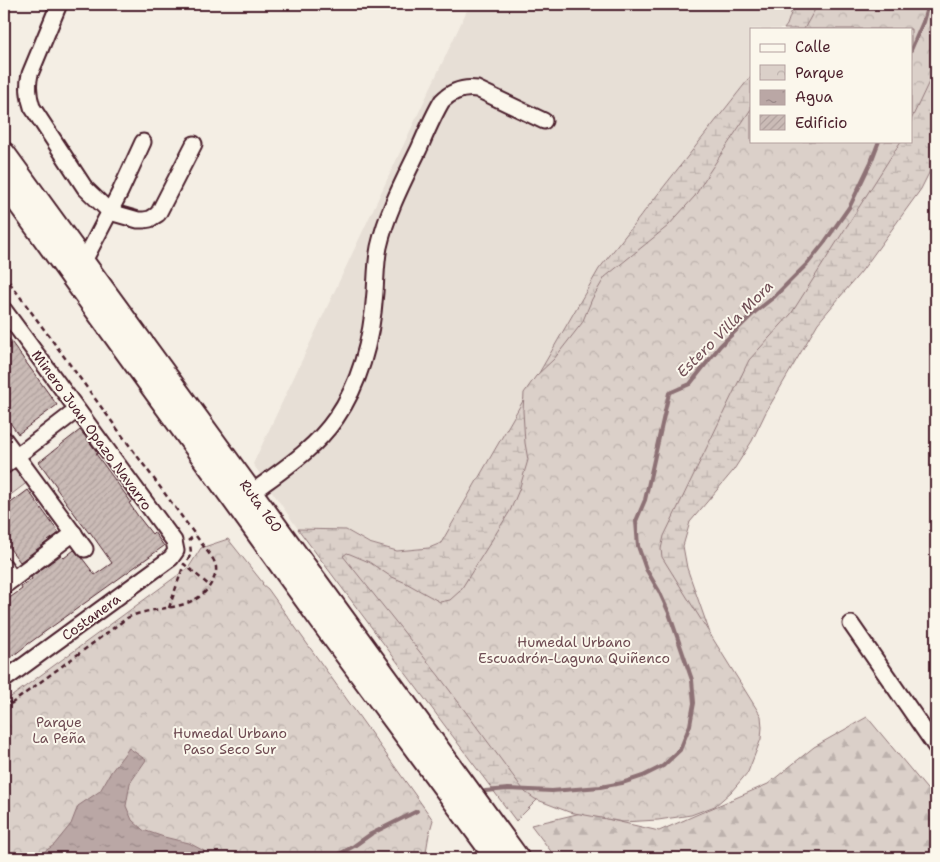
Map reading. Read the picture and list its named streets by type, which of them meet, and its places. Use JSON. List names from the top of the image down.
{
  "streets": {
    "highway": ["Ruta 160"],
    "street": ["Minero Juan Opazo Navarro", "Costanera"]
  },
  "crossings": [
    ["Minero Juan Opazo Navarro", "Costanera"]
  ],
  "water": ["Estero Villa Mora"],
  "parks": ["Humedal Urbano Escuadrón-Laguna Quiñenco", "Parque La Peña", "Humedal Urbano Paso Seco Sur"],
  "legend": [
    "Calle",
    "Parque",
    "Agua",
    "Edificio"
  ]
}
